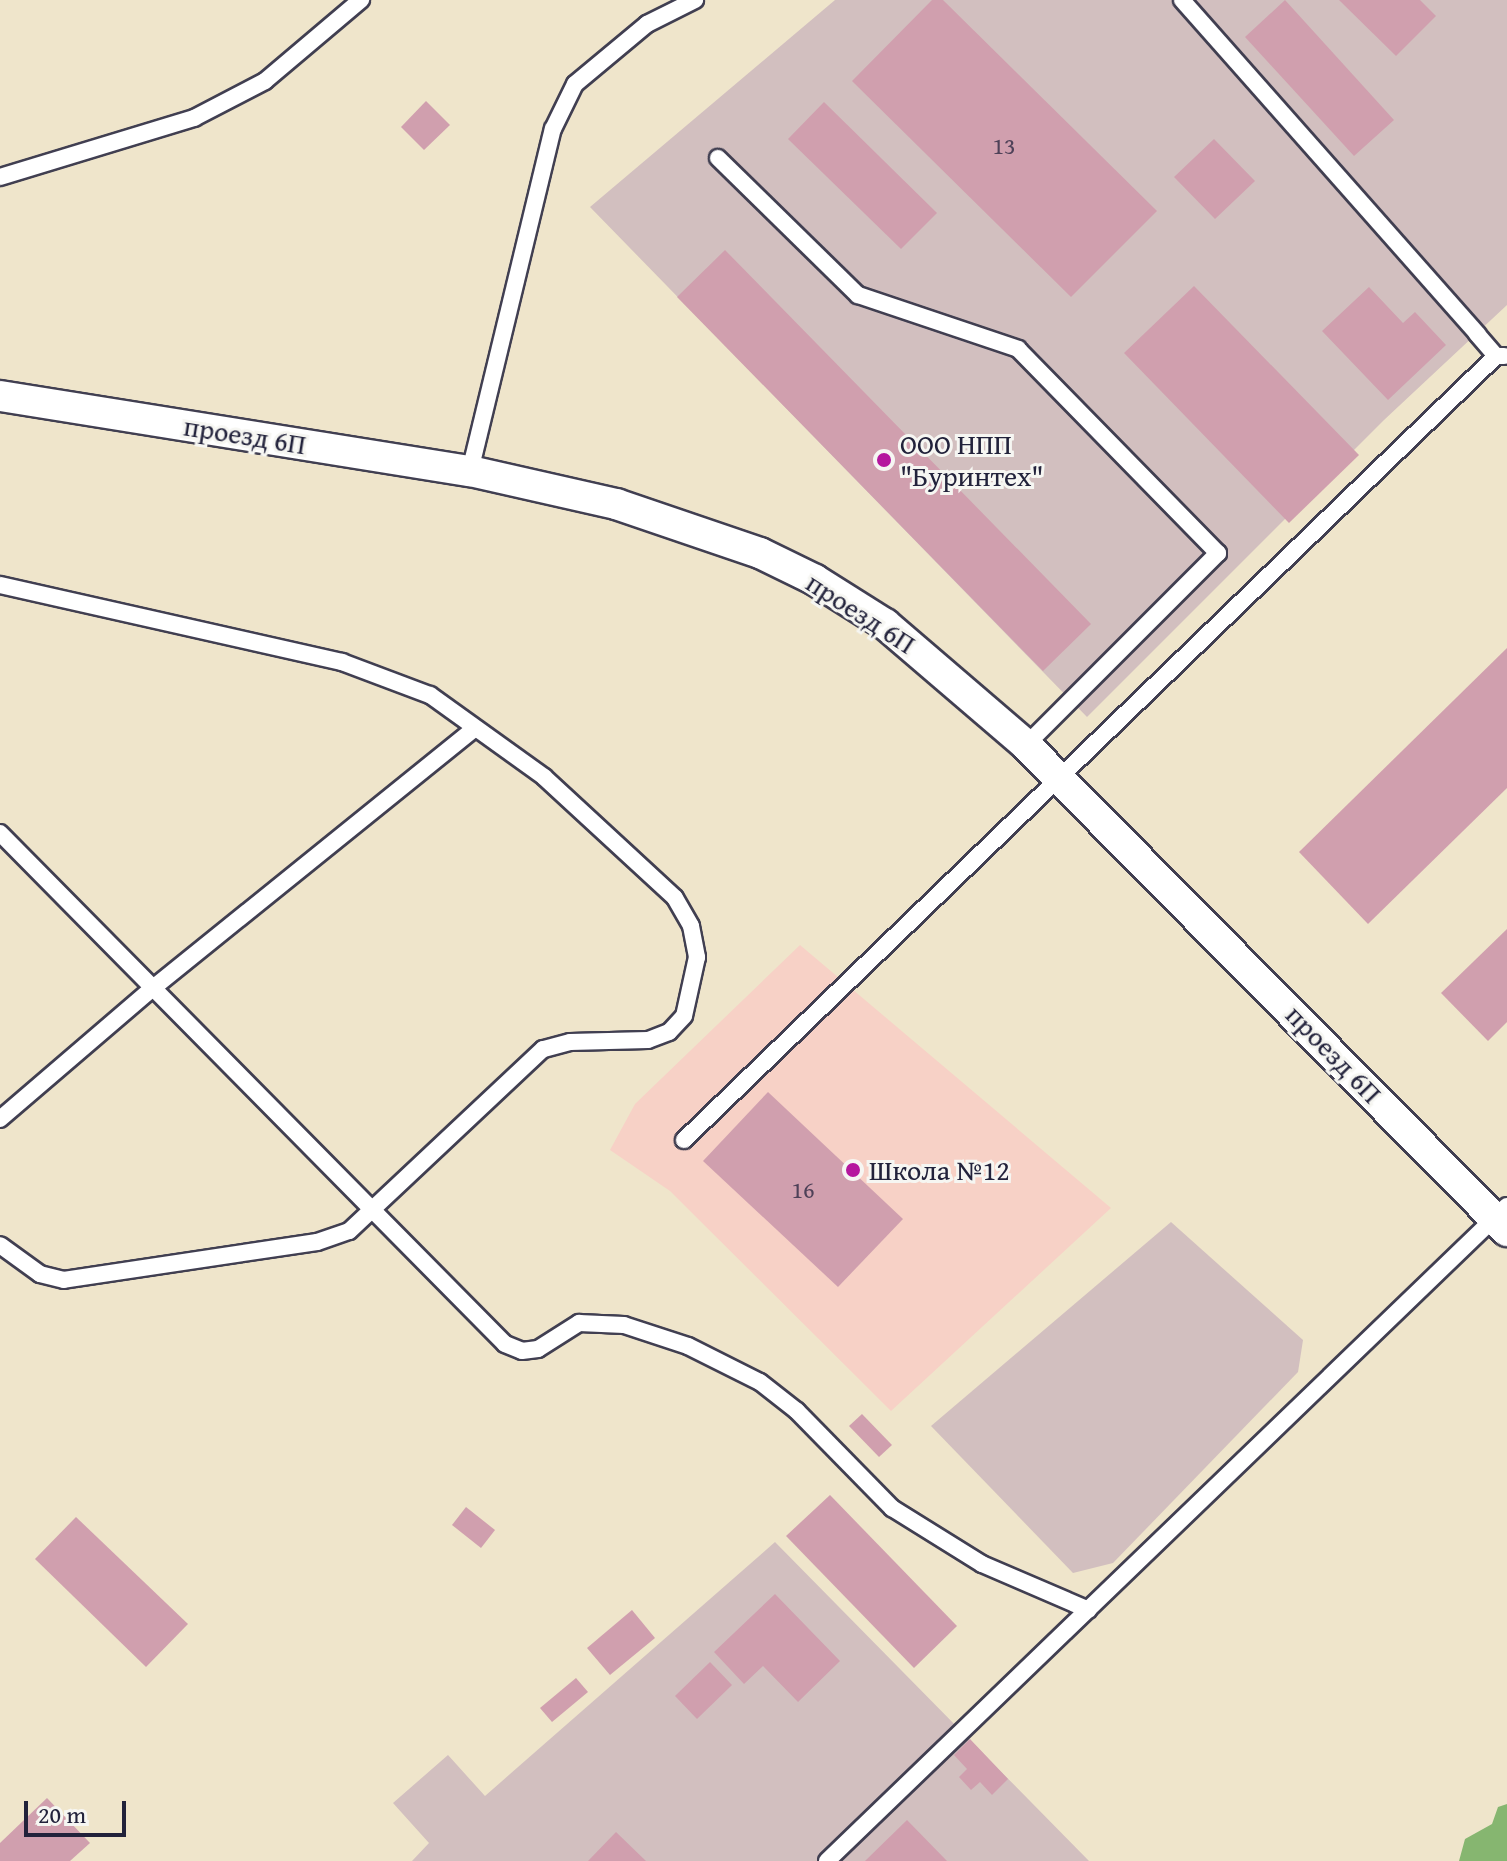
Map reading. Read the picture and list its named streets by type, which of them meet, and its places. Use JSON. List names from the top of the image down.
{
  "streets": {
    "street": ["проезд 6П"]
  },
  "places": ["ООО НПП \"Буринтех\"", "Школа №12"],
  "house_numbers": ["13", "16"],
  "scale_bar": "20 m"
}
